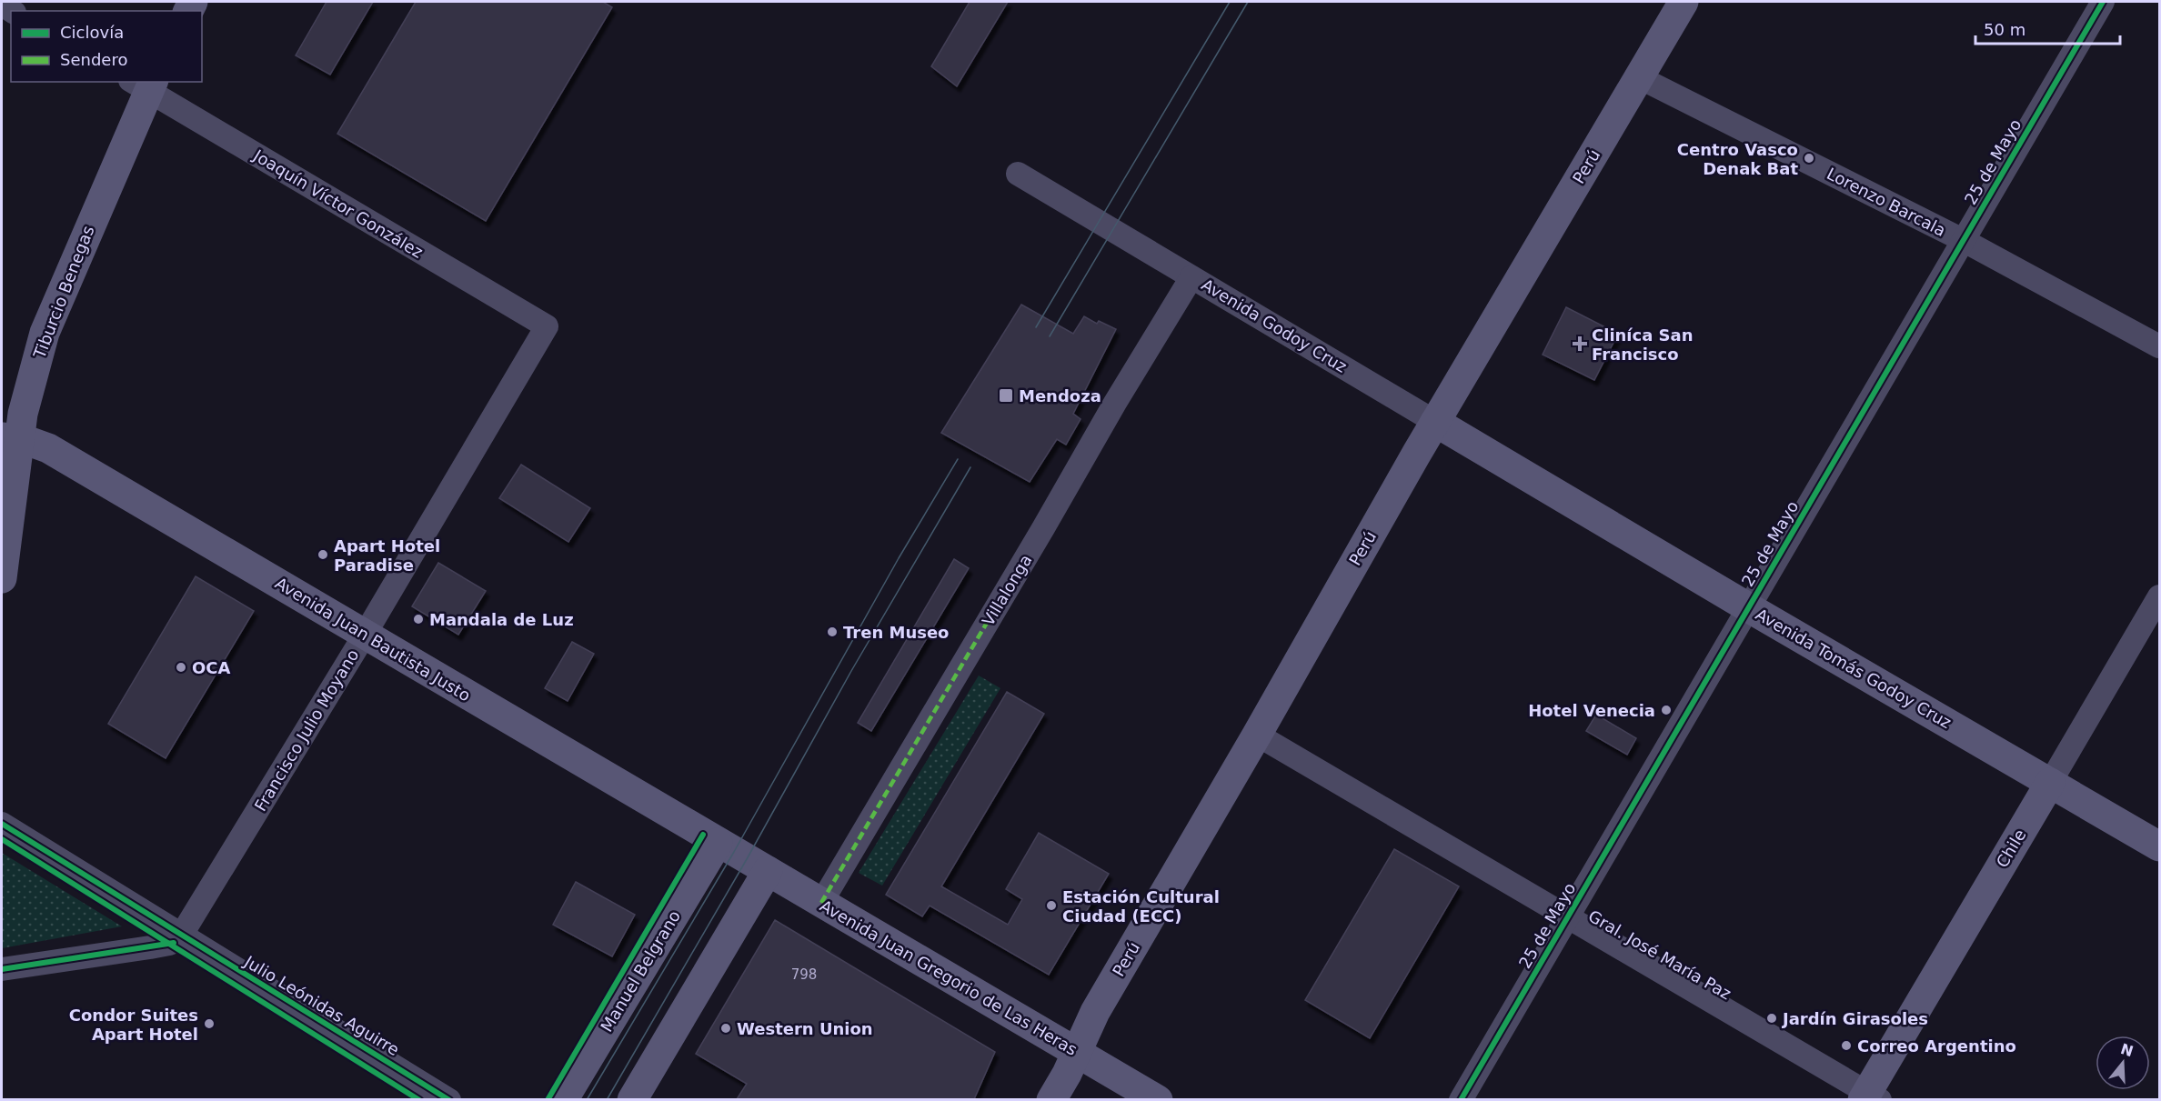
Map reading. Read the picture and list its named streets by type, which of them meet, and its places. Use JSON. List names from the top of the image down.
{
  "streets": {
    "main road": [
      "Perú",
      "Tiburcio Benegas",
      "Avenida Juan Bautista Justo",
      "Avenida Tomás Godoy Cruz",
      "Chile",
      "Manuel Belgrano",
      "Avenida Juan Gregorio de Las Heras"
    ],
    "street": [
      "25 de Mayo",
      "Lorenzo Barcala",
      "Joaquín Víctor González",
      "Avenida Godoy Cruz",
      "Villalonga",
      "Francisco Julio Moyano",
      "Gral. José María Paz",
      "Julio Leónidas Aguirre"
    ]
  },
  "crossings": [
    ["25 de Mayo", "Lorenzo Barcala"],
    ["25 de Mayo", "Avenida Tomás Godoy Cruz"],
    ["25 de Mayo", "Gral. José María Paz"],
    ["Perú", "Lorenzo Barcala"],
    ["Perú", "Avenida Godoy Cruz"],
    ["Perú", "Avenida Tomás Godoy Cruz"],
    ["Perú", "Gral. José María Paz"],
    ["Perú", "Avenida Juan Gregorio de Las Heras"],
    ["Joaquín Víctor González", "Tiburcio Benegas"],
    ["Joaquín Víctor González", "Francisco Julio Moyano"],
    ["Tiburcio Benegas", "Avenida Juan Bautista Justo"],
    ["Avenida Godoy Cruz", "Villalonga"],
    ["Avenida Godoy Cruz", "Avenida Tomás Godoy Cruz"],
    ["Villalonga", "Avenida Juan Gregorio de Las Heras"],
    ["Avenida Juan Bautista Justo", "Francisco Julio Moyano"],
    ["Avenida Juan Bautista Justo", "Manuel Belgrano"],
    ["Avenida Juan Bautista Justo", "Avenida Juan Gregorio de Las Heras"],
    ["Avenida Tomás Godoy Cruz", "Chile"],
    ["Francisco Julio Moyano", "Julio Leónidas Aguirre"],
    ["Chile", "Gral. José María Paz"],
    ["Manuel Belgrano", "Avenida Juan Gregorio de Las Heras"]
  ],
  "places": {
    "other": [
      "Centro Vasco Denak Bat",
      "Apart Hotel Paradise",
      "Mandala de Luz",
      "Tren Museo",
      "OCA",
      "Hotel Venecia",
      "Estación Cultural Ciudad (ECC)",
      "Jardín Girasoles",
      "Condor Suites Apart Hotel",
      "Western Union",
      "Correo Argentino"
    ],
    "health": ["Cliníca San Francisco"],
    "transit": ["Mendoza"]
  },
  "house_numbers": ["798"],
  "legend": ["Ciclovía", "Sendero"],
  "scale_bar": "50 m",
  "north": "top"
}
